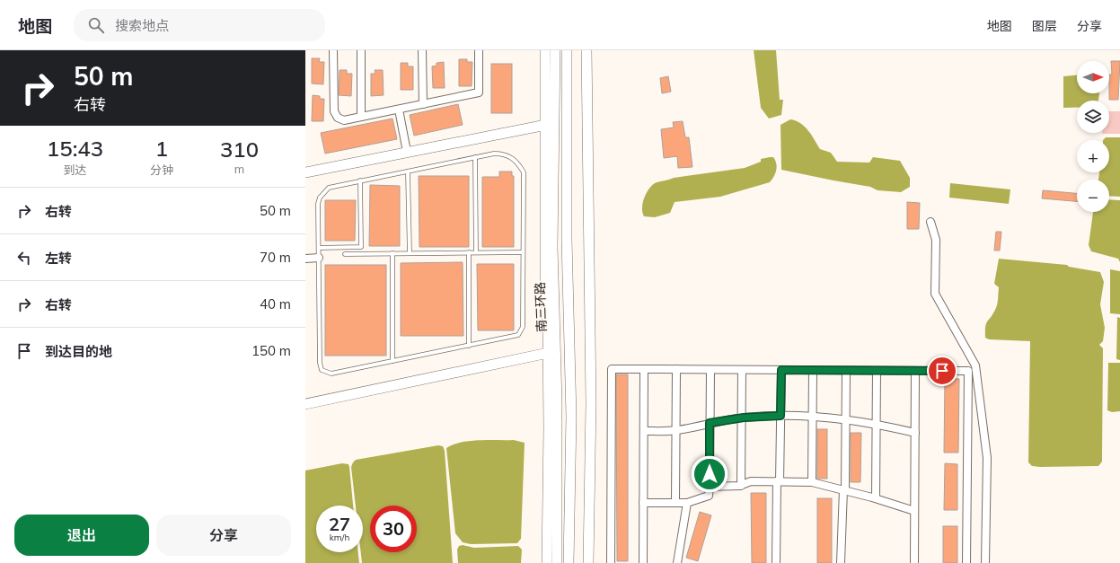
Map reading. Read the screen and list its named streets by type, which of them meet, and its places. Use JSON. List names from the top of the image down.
{
  "streets": {
    "street": ["南三环路"]
  },
  "north": "right",
  "page": {
    "header": "地图",
    "search": "搜索地点",
    "nav": ["地图", "图层", "分享"],
    "turn": ["50 m", "右转"],
    "map_buttons": ["+", "−"],
    "eta": [
      "15:43",
      "到达",
      "1",
      "分钟",
      "310",
      "m"
    ],
    "list": [
      {
        "name": "右转",
        "value": "50 m"
      },
      {
        "name": "左转",
        "value": "70 m"
      },
      {
        "name": "右转",
        "value": "40 m"
      },
      {
        "name": "到达目的地",
        "value": "150 m"
      }
    ],
    "speed": "27 km/h",
    "limit": "30",
    "buttons": ["退出", "分享"]
  }
}
